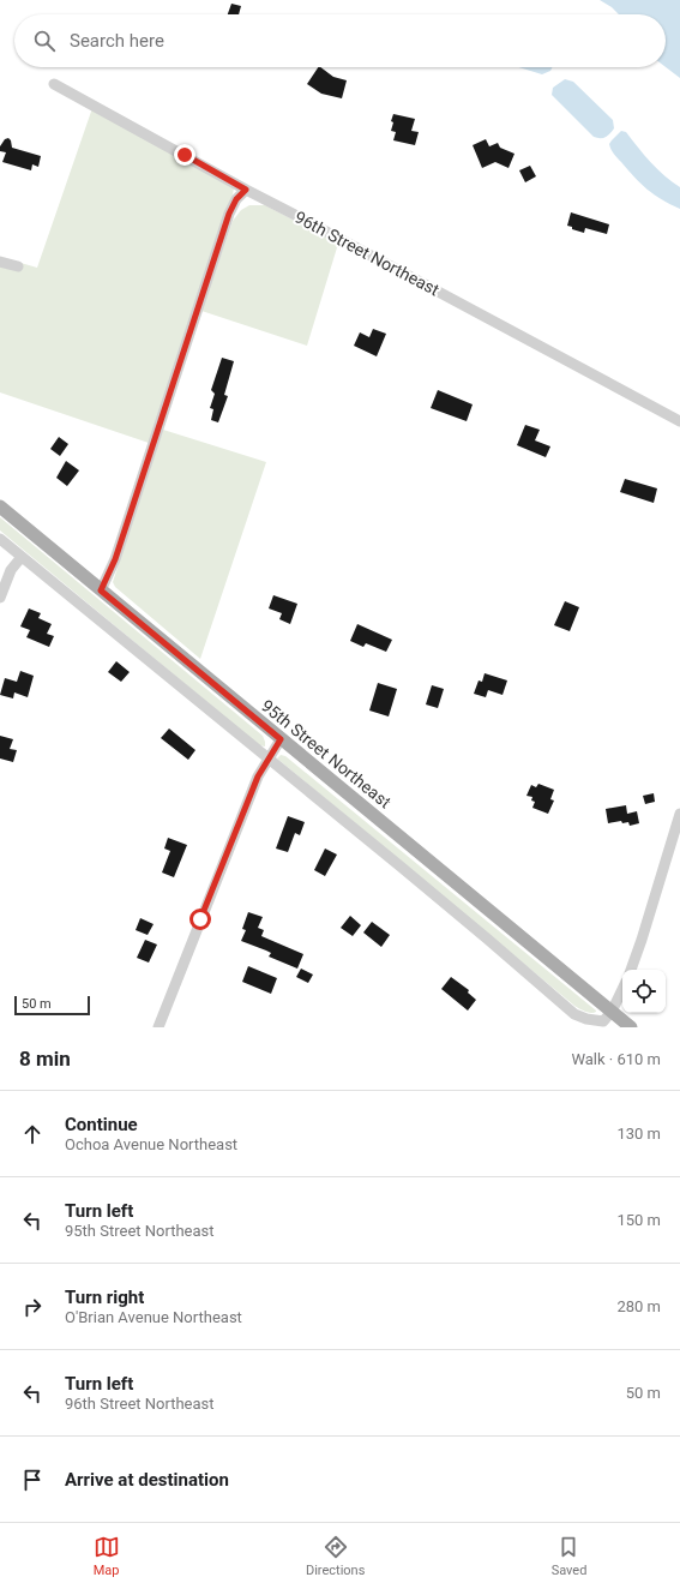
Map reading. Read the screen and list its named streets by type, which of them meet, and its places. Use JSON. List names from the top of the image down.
{
  "streets": {
    "main road": ["95th Street Northeast"],
    "street": ["96th Street Northeast"]
  },
  "scale_bar": "50 m",
  "page": {
    "search": "Search here",
    "scale": "50 m",
    "heading": ["8 min", "Walk · 610 m"],
    "list": [
      ["Continue", "Ochoa Avenue Northeast", "130 m"],
      ["Turn left", "95th Street Northeast", "150 m"],
      ["Turn right", "O'Brian Avenue Northeast", "280 m"],
      ["Turn left", "96th Street Northeast", "50 m"],
      "Arrive at destination"
    ],
    "nav": ["Map", "Directions", "Saved"]
  }
}
